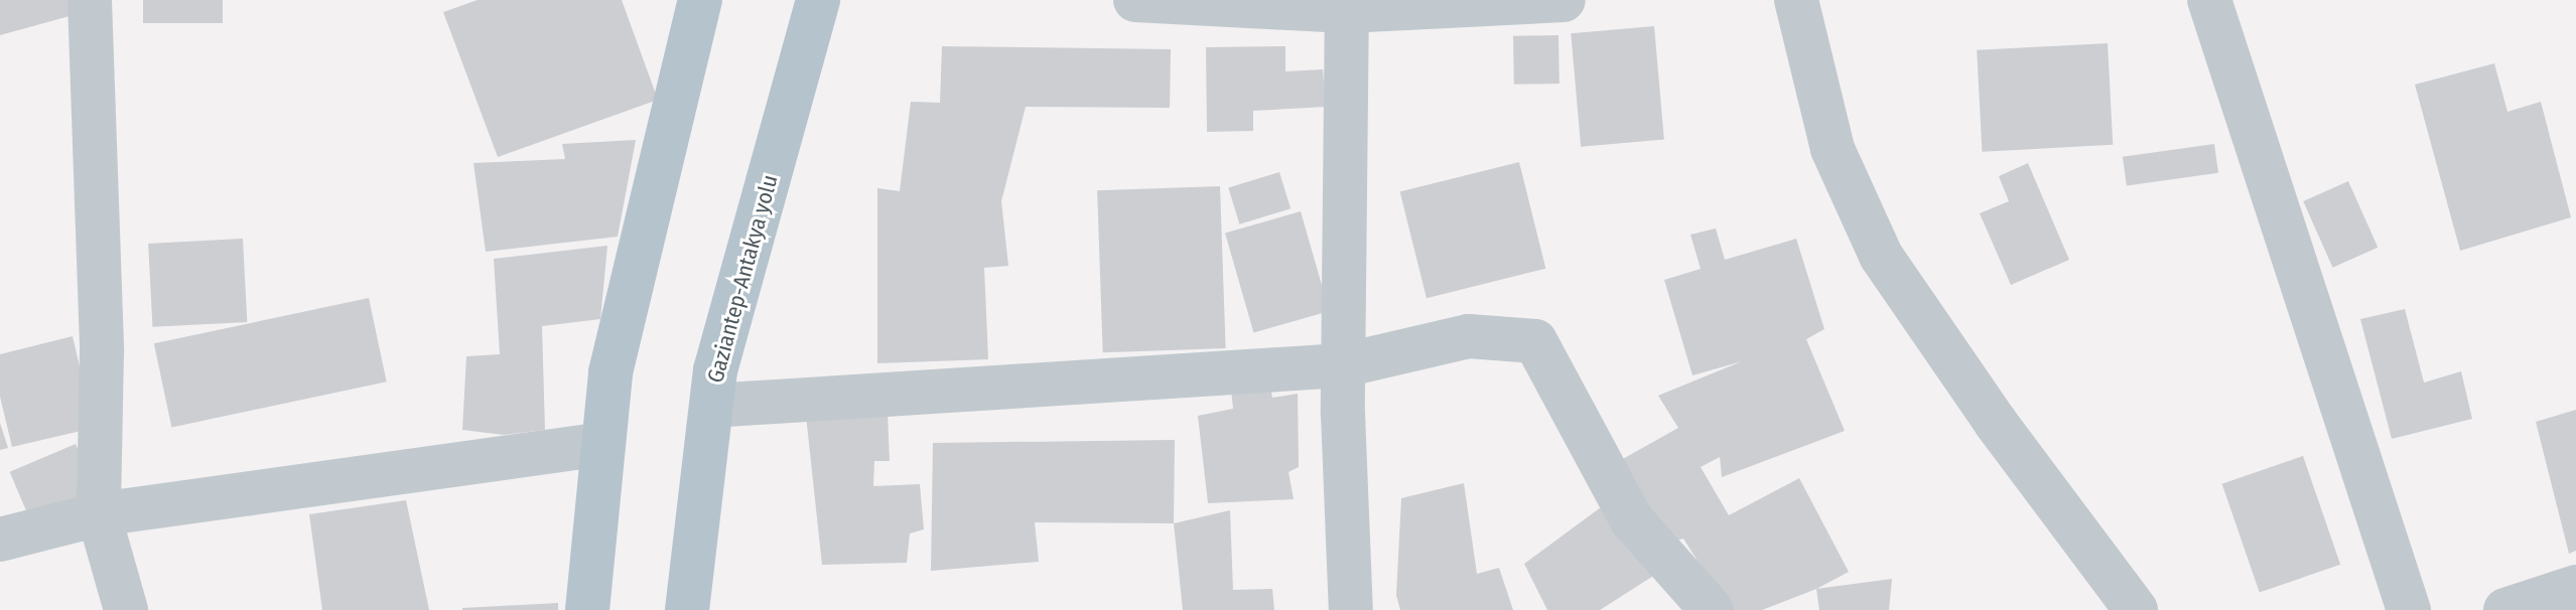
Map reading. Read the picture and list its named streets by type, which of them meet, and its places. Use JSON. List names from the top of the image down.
{
  "streets": {
    "main road": ["Gaziantep-Antakya yolu"]
  }
}
